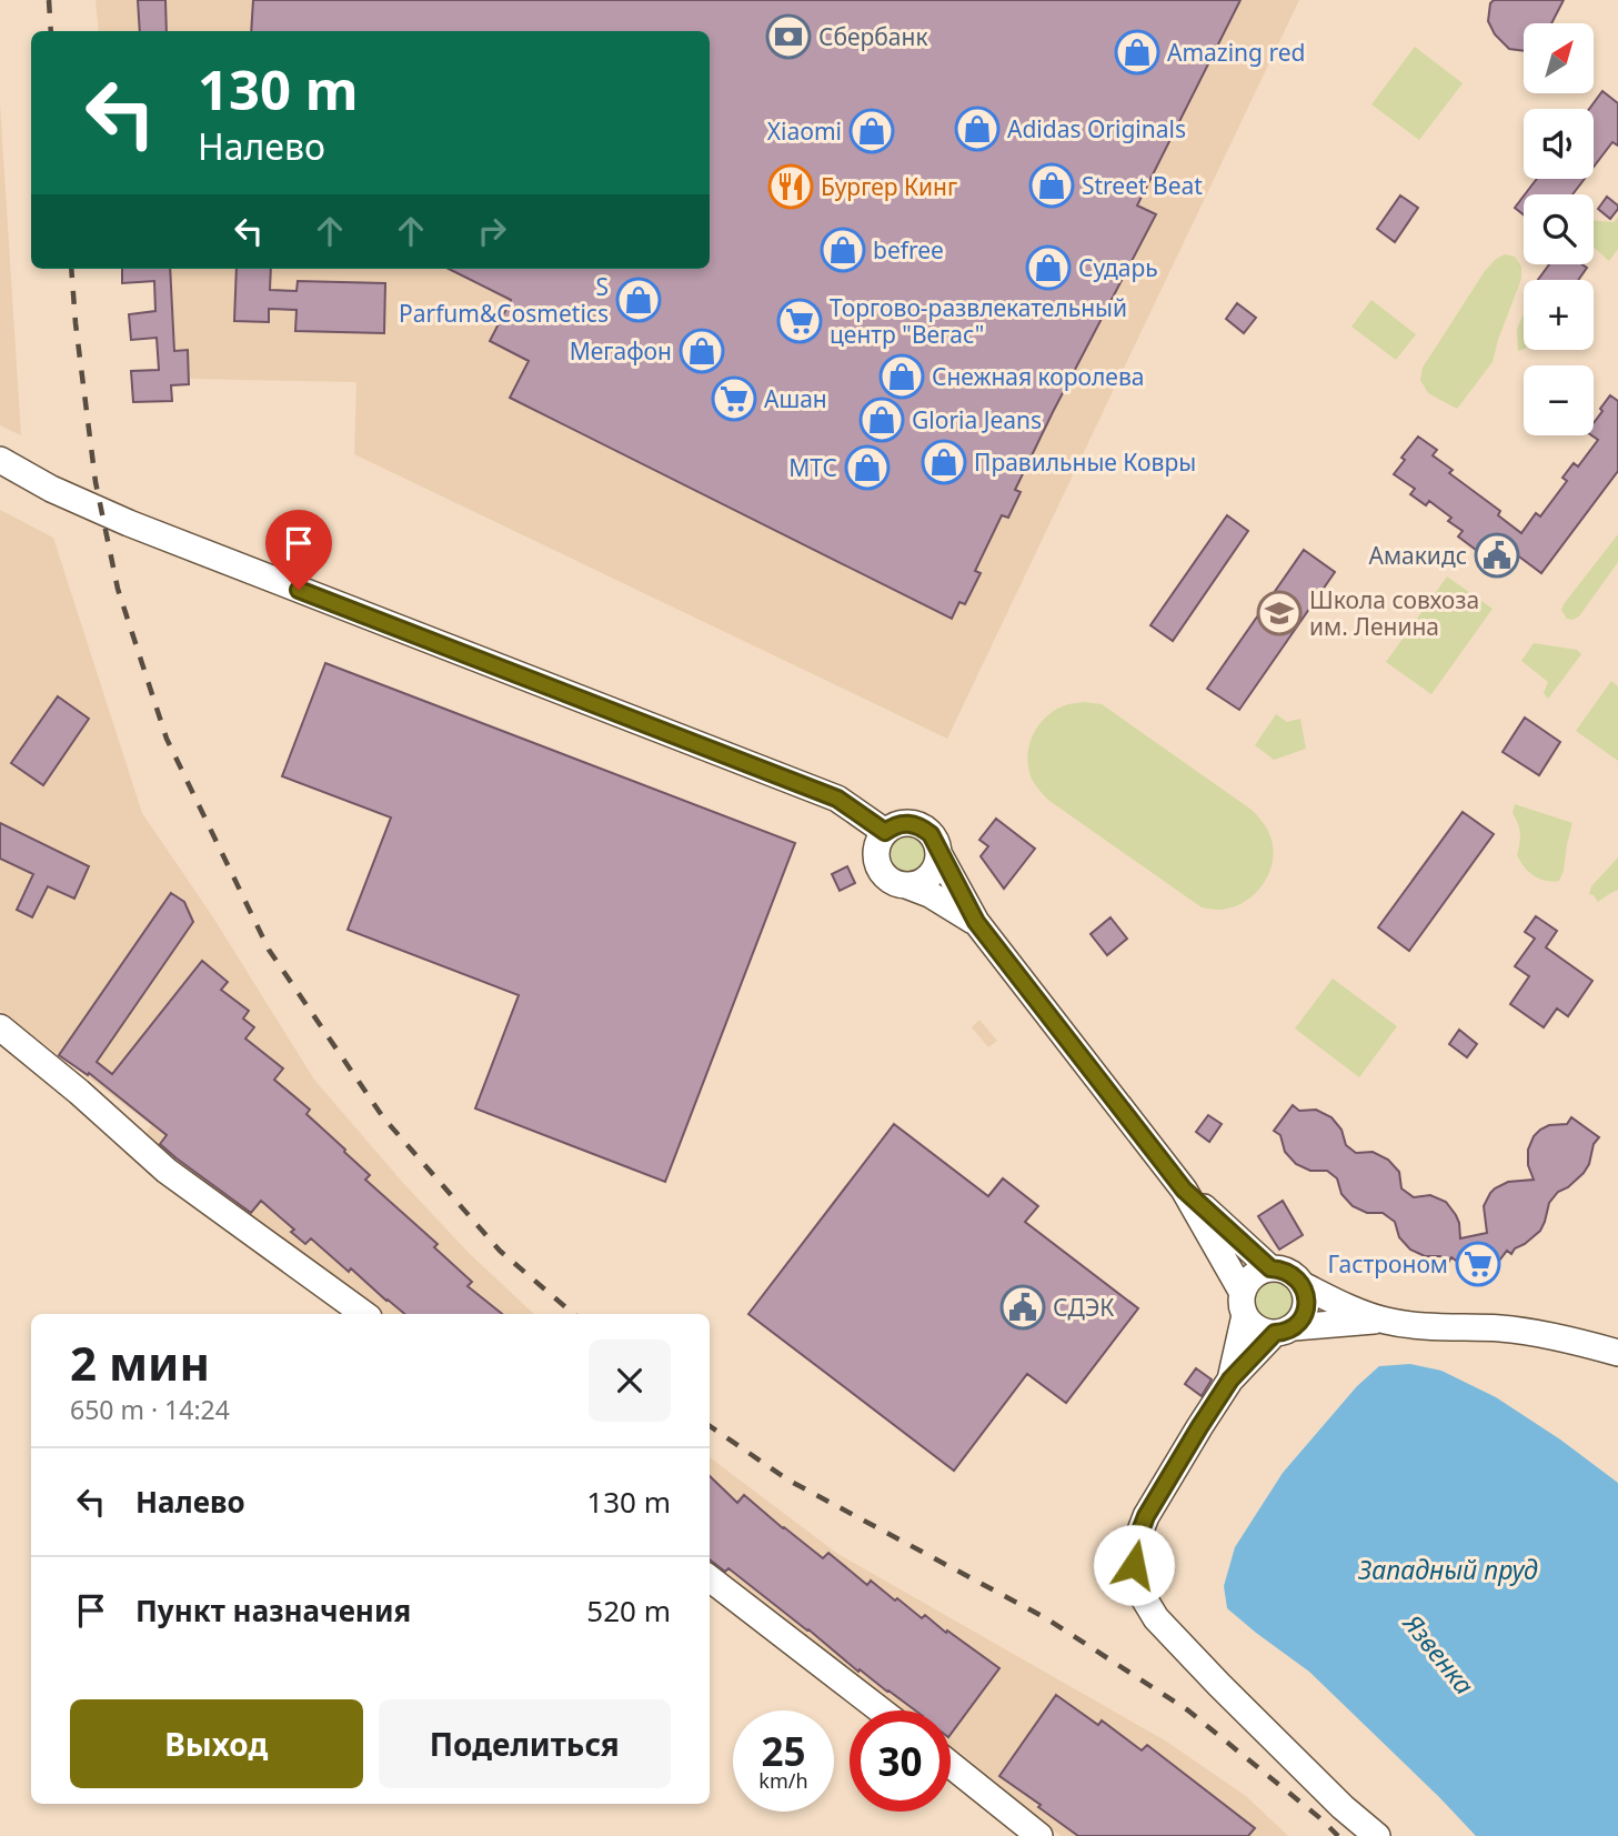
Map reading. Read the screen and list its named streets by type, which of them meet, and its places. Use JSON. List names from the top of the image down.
{
  "water": ["Западный пруд", "Язвенка"],
  "places": {
    "bank": ["Сбербанк"],
    "shop": [
      "Amazing red",
      "Adidas Originals",
      "Xiaomi",
      "Street Beat",
      "befree",
      "Сударь",
      "S Parfum&Cosmetics",
      "Мегафон",
      "Снежная королева",
      "Gloria Jeans",
      "Правильные Ковры",
      "МТС"
    ],
    "restaurant": ["Бургер Кинг"],
    "supermarket": ["Торгово-развлекательный центр \"Вегас\"", "Ашан", "Гастроном"],
    "public building": ["Амакидс", "СДЭК"],
    "school or university": ["Школа совхоза им. Ленина"]
  },
  "north": "top right",
  "page": {
    "map_buttons": ["+", "−"],
    "turn": ["130 m", "Налево"],
    "heading": ["2 мин", "650 m · 14:24"],
    "list": [
      {
        "name": "Налево",
        "value": "130 m"
      },
      {
        "name": "Пункт назначения",
        "value": "520 m"
      }
    ],
    "buttons": ["Выход", "Поделиться"],
    "speed": "25 km/h",
    "limit": "30"
  }
}
